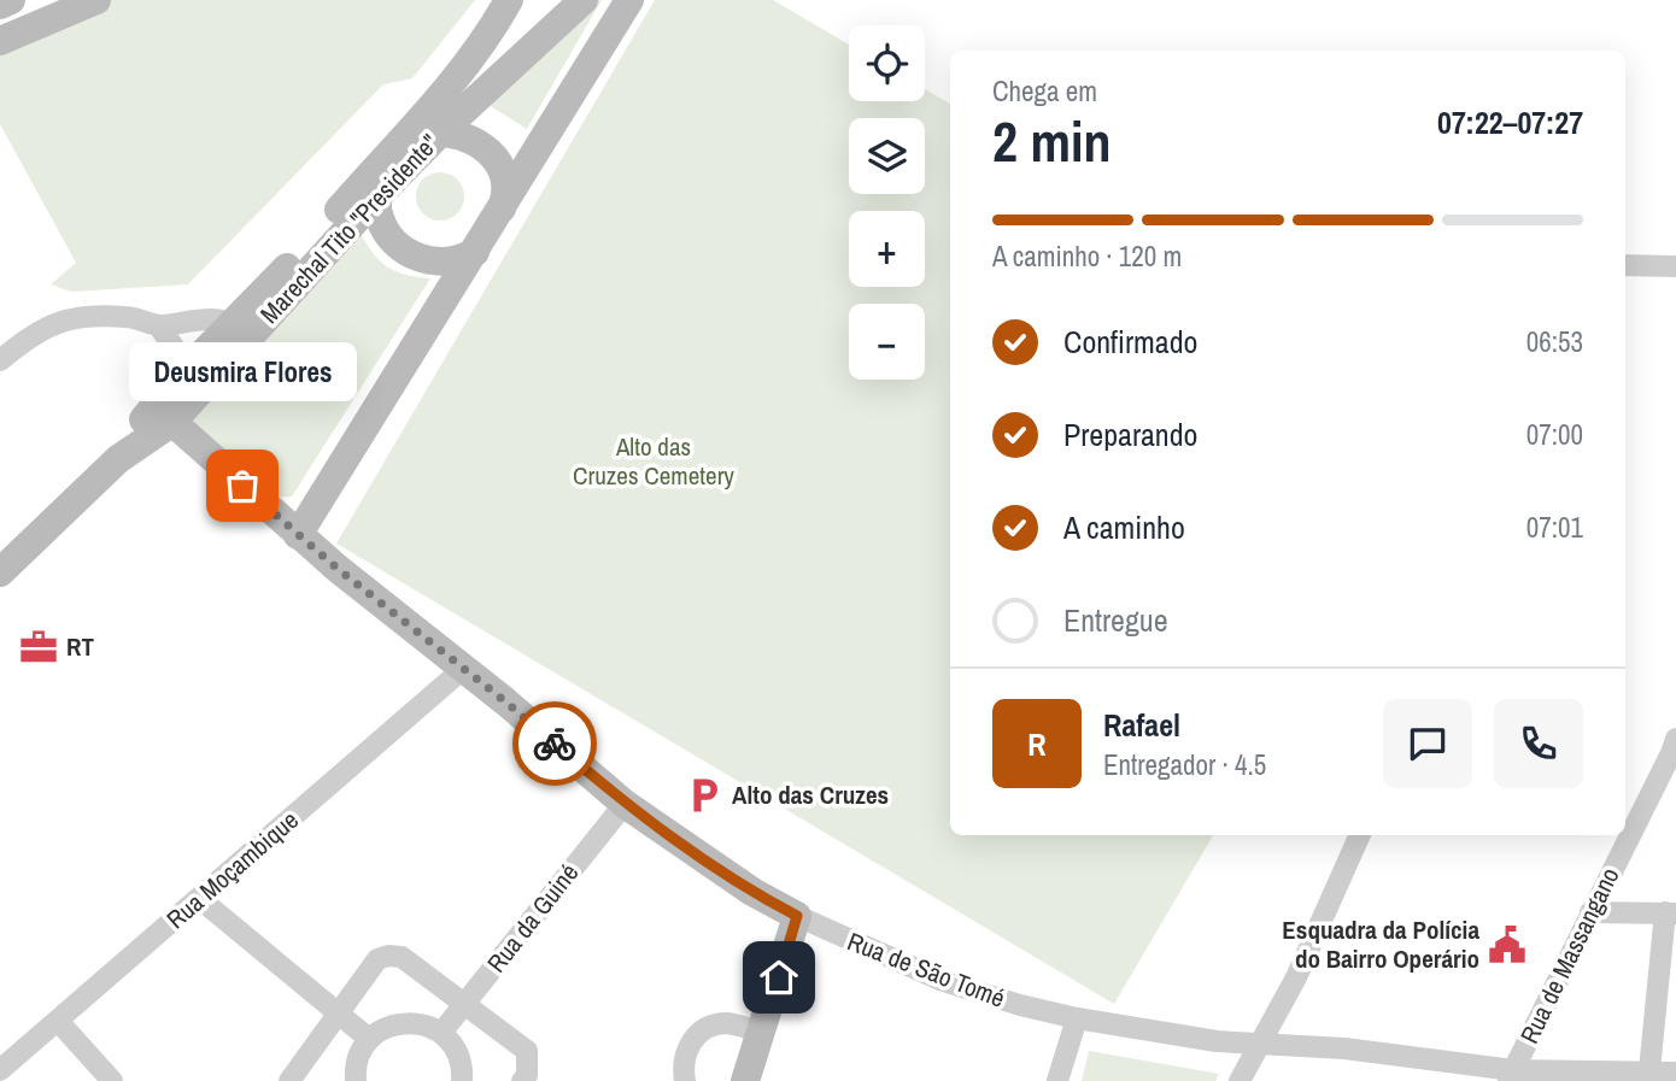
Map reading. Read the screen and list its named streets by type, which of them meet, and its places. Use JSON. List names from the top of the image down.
{
  "streets": {
    "street": [
      "Marechal Tito \"Presidente\"",
      "Rua Moçambique",
      "Rua da Guiné",
      "Rua de Massangano",
      "Rua de São Tomé"
    ]
  },
  "crossings": [
    ["Marechal Tito \"Presidente\"", "Rua de São Tomé"],
    ["Rua Moçambique", "Rua de São Tomé"],
    ["Rua da Guiné", "Rua de São Tomé"],
    ["Rua de Massangano", "Rua de São Tomé"]
  ],
  "parks": ["Alto das Cruzes Cemetery"],
  "places": {
    "other": ["Deusmira Flores"],
    "office": ["RT"],
    "parking": ["Alto das Cruzes"],
    "public building": ["Esquadra da Polícia do Bairro Operário"]
  },
  "page": {
    "map_buttons": ["+", "−"],
    "heading": ["2 min", "Chega em", "07:22–07:27"],
    "panel": ["Rafael", "Entregador · 4.5"],
    "bar": "A caminho · 120 m",
    "list": [
      ["Confirmado", "06:53"],
      ["Preparando", "07:00"],
      ["A caminho", "07:01"],
      "Entregue"
    ],
    "bubble": "Deusmira Flores",
    "round": "R"
  }
}
